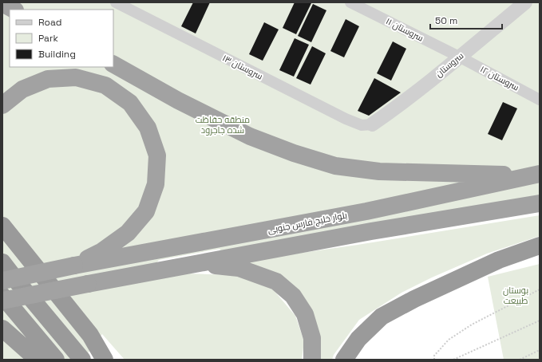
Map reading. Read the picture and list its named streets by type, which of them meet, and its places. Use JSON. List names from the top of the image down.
{
  "streets": {
    "highway": ["بلوار خلیج فارس جنوبی"],
    "street": [
      "سروستان ۱۱",
      "سروستان",
      "سروستان ۱۳",
      "سروستان ۱۲"
    ]
  },
  "crossings": [
    ["سروستان ۱۱", "سروستان"],
    ["سروستان ۱۱", "سروستان ۱۲"],
    ["سروستان", "سروستان ۱۳"],
    ["سروستان", "سروستان ۱۲"]
  ],
  "parks": ["منطقه حفاظت شده جاجرود", "بوستان طبیعت"],
  "legend": ["Road", "Park", "Building"],
  "scale_bar": "50 m"
}
